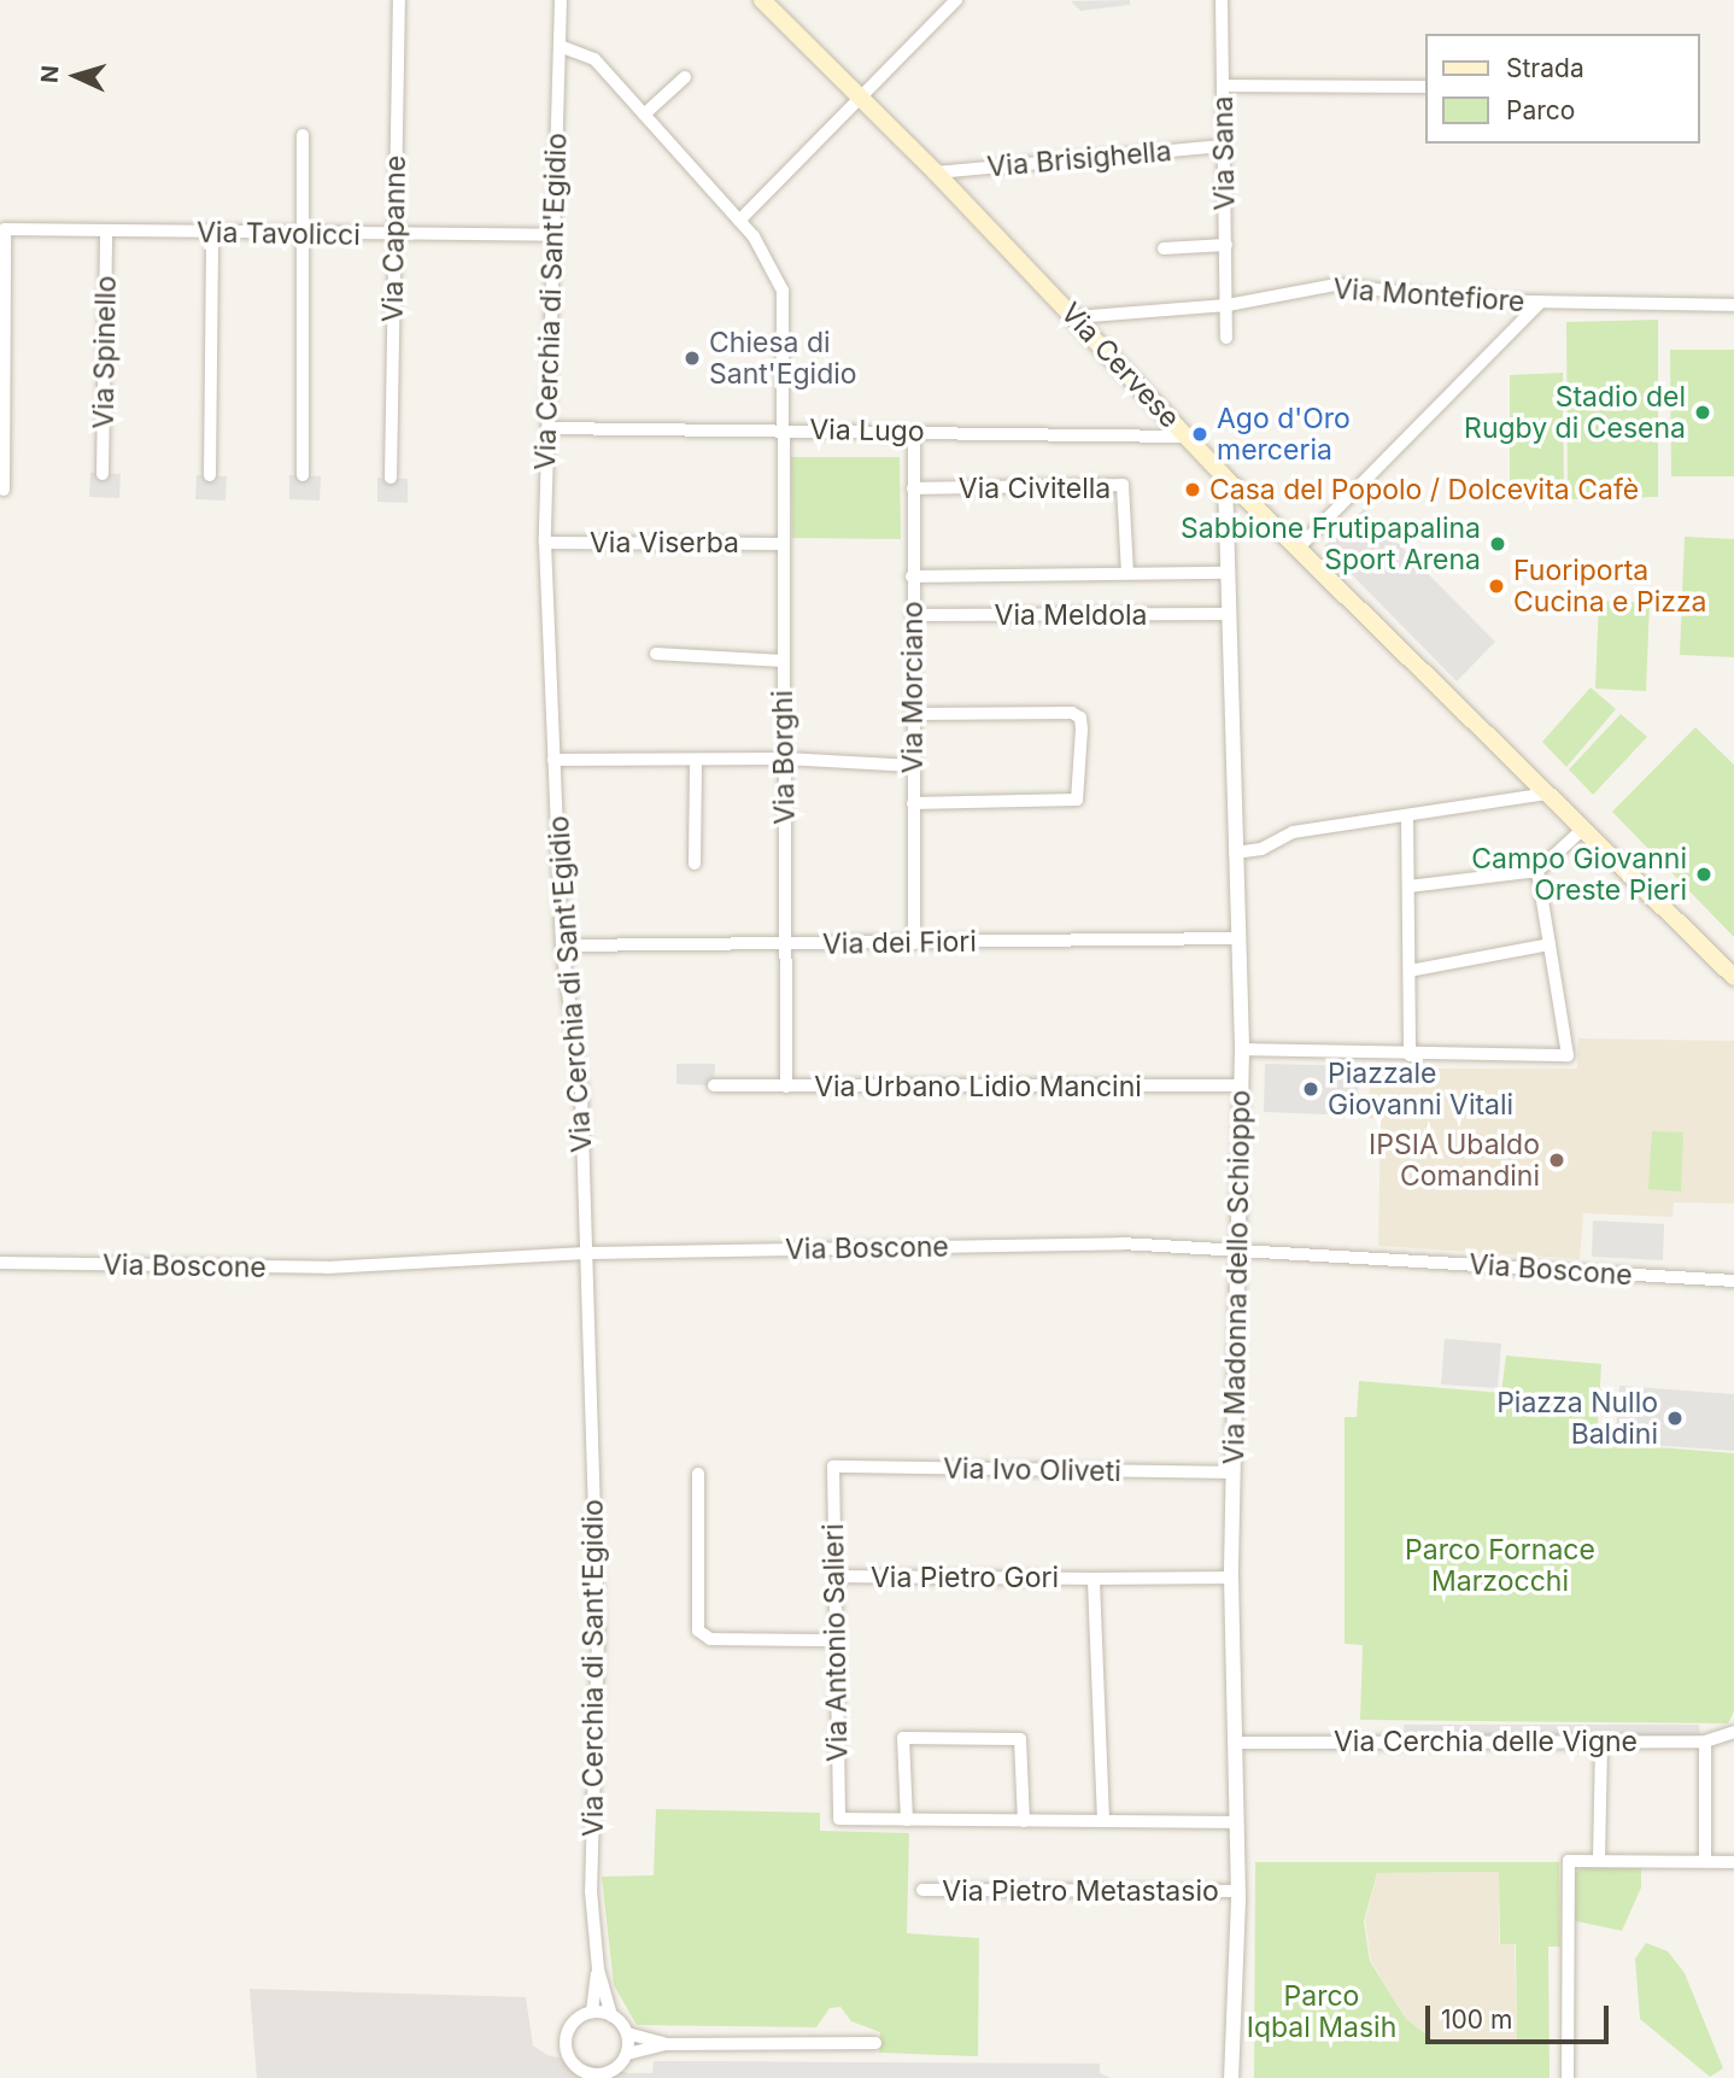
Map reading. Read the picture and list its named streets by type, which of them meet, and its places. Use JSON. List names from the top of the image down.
{
  "streets": {
    "main road": ["Via Cervese"],
    "street": [
      "Via Sana",
      "Via Brisighella",
      "Via Tavolicci",
      "Via Capanne",
      "Via Montefiore",
      "Via Cerchia di Sant'Egidio",
      "Via Spinello",
      "Via Lugo",
      "Via Civitella",
      "Via Viserba",
      "Via Meldola",
      "Via Morciano",
      "Via Borghi",
      "Via dei Fiori",
      "Via Urbano Lidio Mancini",
      "Via Boscone",
      "Via Madonna dello Schioppo",
      "Via Ivo Oliveti",
      "Via Pietro Gori",
      "Via Antonio Salieri",
      "Via Cerchia delle Vigne",
      "Via Pietro Metastasio"
    ]
  },
  "crossings": [
    ["Via Sana", "Via Brisighella"],
    ["Via Sana", "Via Montefiore"],
    ["Via Brisighella", "Via Cervese"],
    ["Via Tavolicci", "Via Capanne"],
    ["Via Tavolicci", "Via Cerchia di Sant'Egidio"],
    ["Via Tavolicci", "Via Spinello"],
    ["Via Montefiore", "Via Cervese"],
    ["Via Cerchia di Sant'Egidio", "Via Lugo"],
    ["Via Cerchia di Sant'Egidio", "Via Viserba"],
    ["Via Cerchia di Sant'Egidio", "Via Borghi"],
    ["Via Cerchia di Sant'Egidio", "Via dei Fiori"],
    ["Via Cerchia di Sant'Egidio", "Via Boscone"],
    ["Via Cervese", "Via Lugo"],
    ["Via Cervese", "Via Madonna dello Schioppo"],
    ["Via Lugo", "Via Morciano"],
    ["Via Lugo", "Via Borghi"],
    ["Via Civitella", "Via Morciano"],
    ["Via Viserba", "Via Borghi"],
    ["Via Meldola", "Via Morciano"],
    ["Via Meldola", "Via Madonna dello Schioppo"],
    ["Via Morciano", "Via dei Fiori"],
    ["Via Borghi", "Via dei Fiori"],
    ["Via Borghi", "Via Urbano Lidio Mancini"],
    ["Via dei Fiori", "Via Madonna dello Schioppo"],
    ["Via Urbano Lidio Mancini", "Via Madonna dello Schioppo"],
    ["Via Boscone", "Via Madonna dello Schioppo"],
    ["Via Madonna dello Schioppo", "Via Ivo Oliveti"],
    ["Via Madonna dello Schioppo", "Via Pietro Gori"],
    ["Via Madonna dello Schioppo", "Via Cerchia delle Vigne"],
    ["Via Madonna dello Schioppo", "Via Pietro Metastasio"],
    ["Via Ivo Oliveti", "Via Antonio Salieri"],
    ["Via Pietro Gori", "Via Antonio Salieri"]
  ],
  "parks": ["Parco Fornace Marzocchi", "Parco Iqbal Masih"],
  "places": [
    "Chiesa di Sant'Egidio",
    "Stadio del Rugby di Cesena",
    "Ago d'Oro merceria",
    "Casa del Popolo / Dolcevita Cafè",
    "Sabbione Frutipapalina Sport Arena",
    "Fuoriporta Cucina e Pizza",
    "Campo Giovanni Oreste Pieri",
    "Piazzale Giovanni Vitali",
    "IPSIA Ubaldo Comandini",
    "Piazza Nullo Baldini"
  ],
  "legend": ["Strada", "Parco"],
  "scale_bar": "100 m",
  "north": "left"
}
